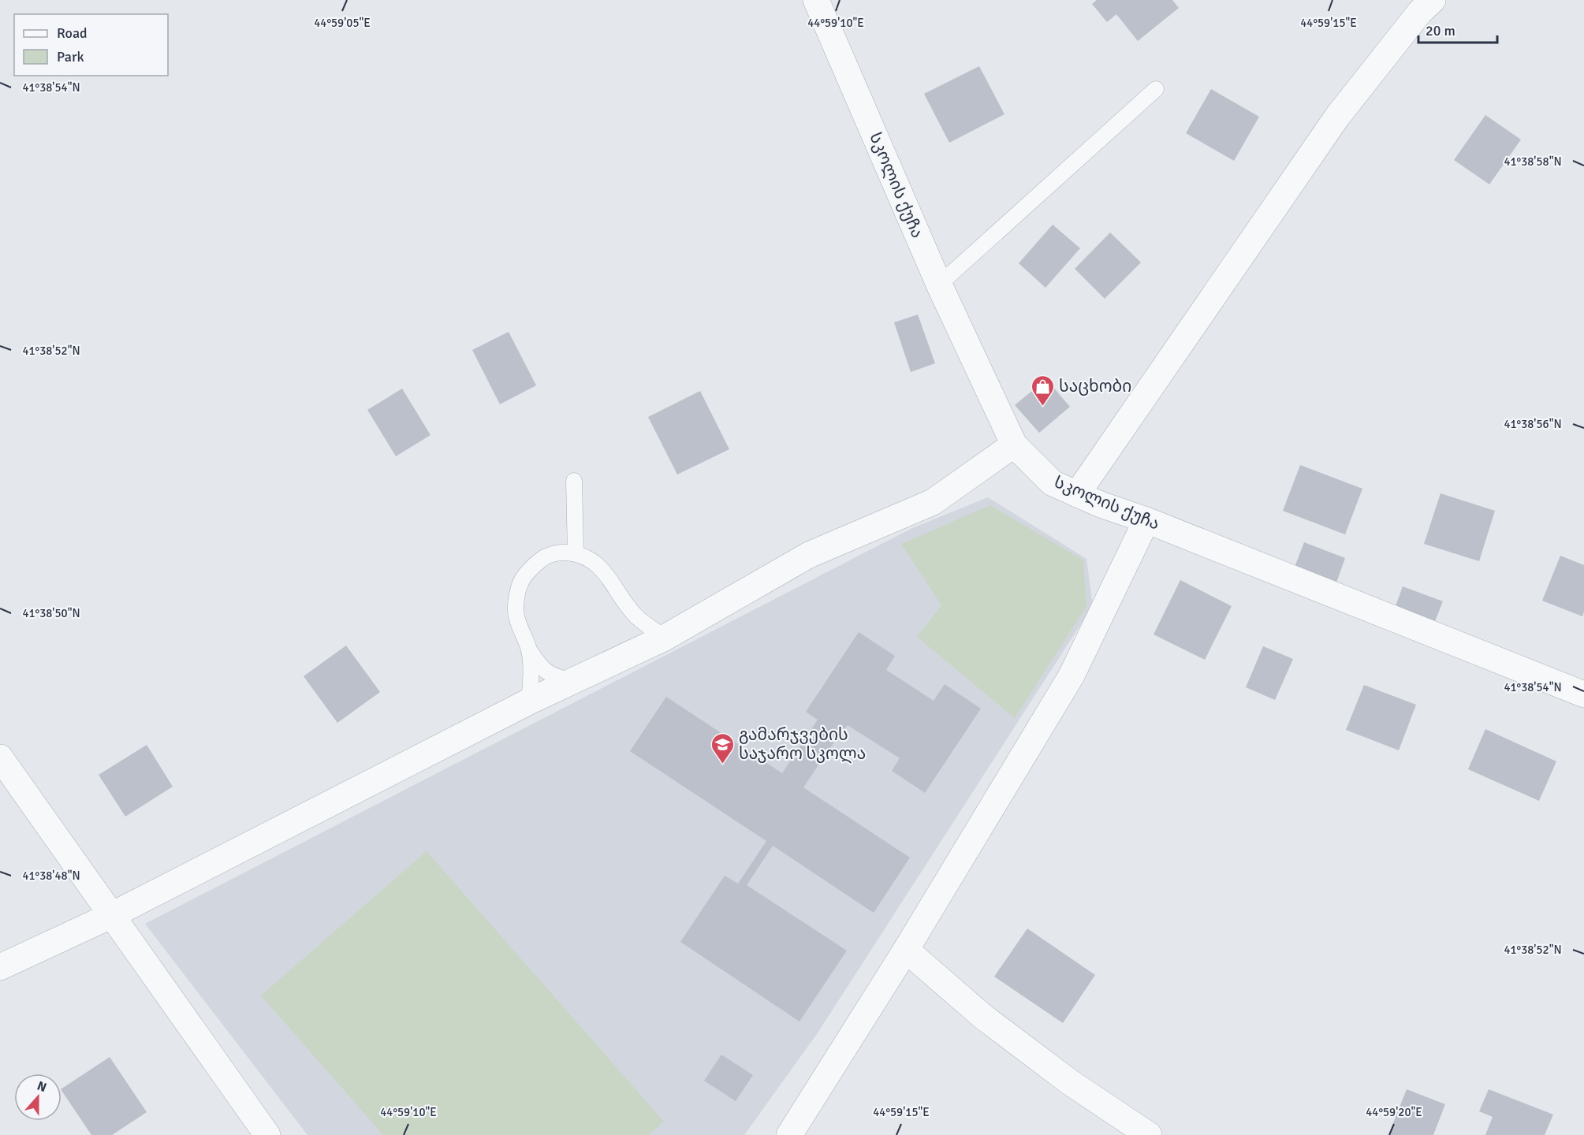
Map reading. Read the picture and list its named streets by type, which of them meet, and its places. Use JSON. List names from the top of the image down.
{
  "streets": {
    "street": ["სკოლის ქუჩა"]
  },
  "places": {
    "shop": ["საცხობი"],
    "school or university": ["გამარჯვების საჯარო სკოლა"]
  },
  "legend": ["Road", "Park"],
  "scale_bar": "20 m",
  "north": "top",
  "coordinates": [
    "44°59'10\"E",
    "44°59'15\"E",
    "44°59'05\"E",
    "41°38'54\"N",
    "41°38'58\"N",
    "41°38'52\"N",
    "41°38'56\"N",
    "41°38'50\"N",
    "41°38'48\"N",
    "44°59'20\"E"
  ]
}
